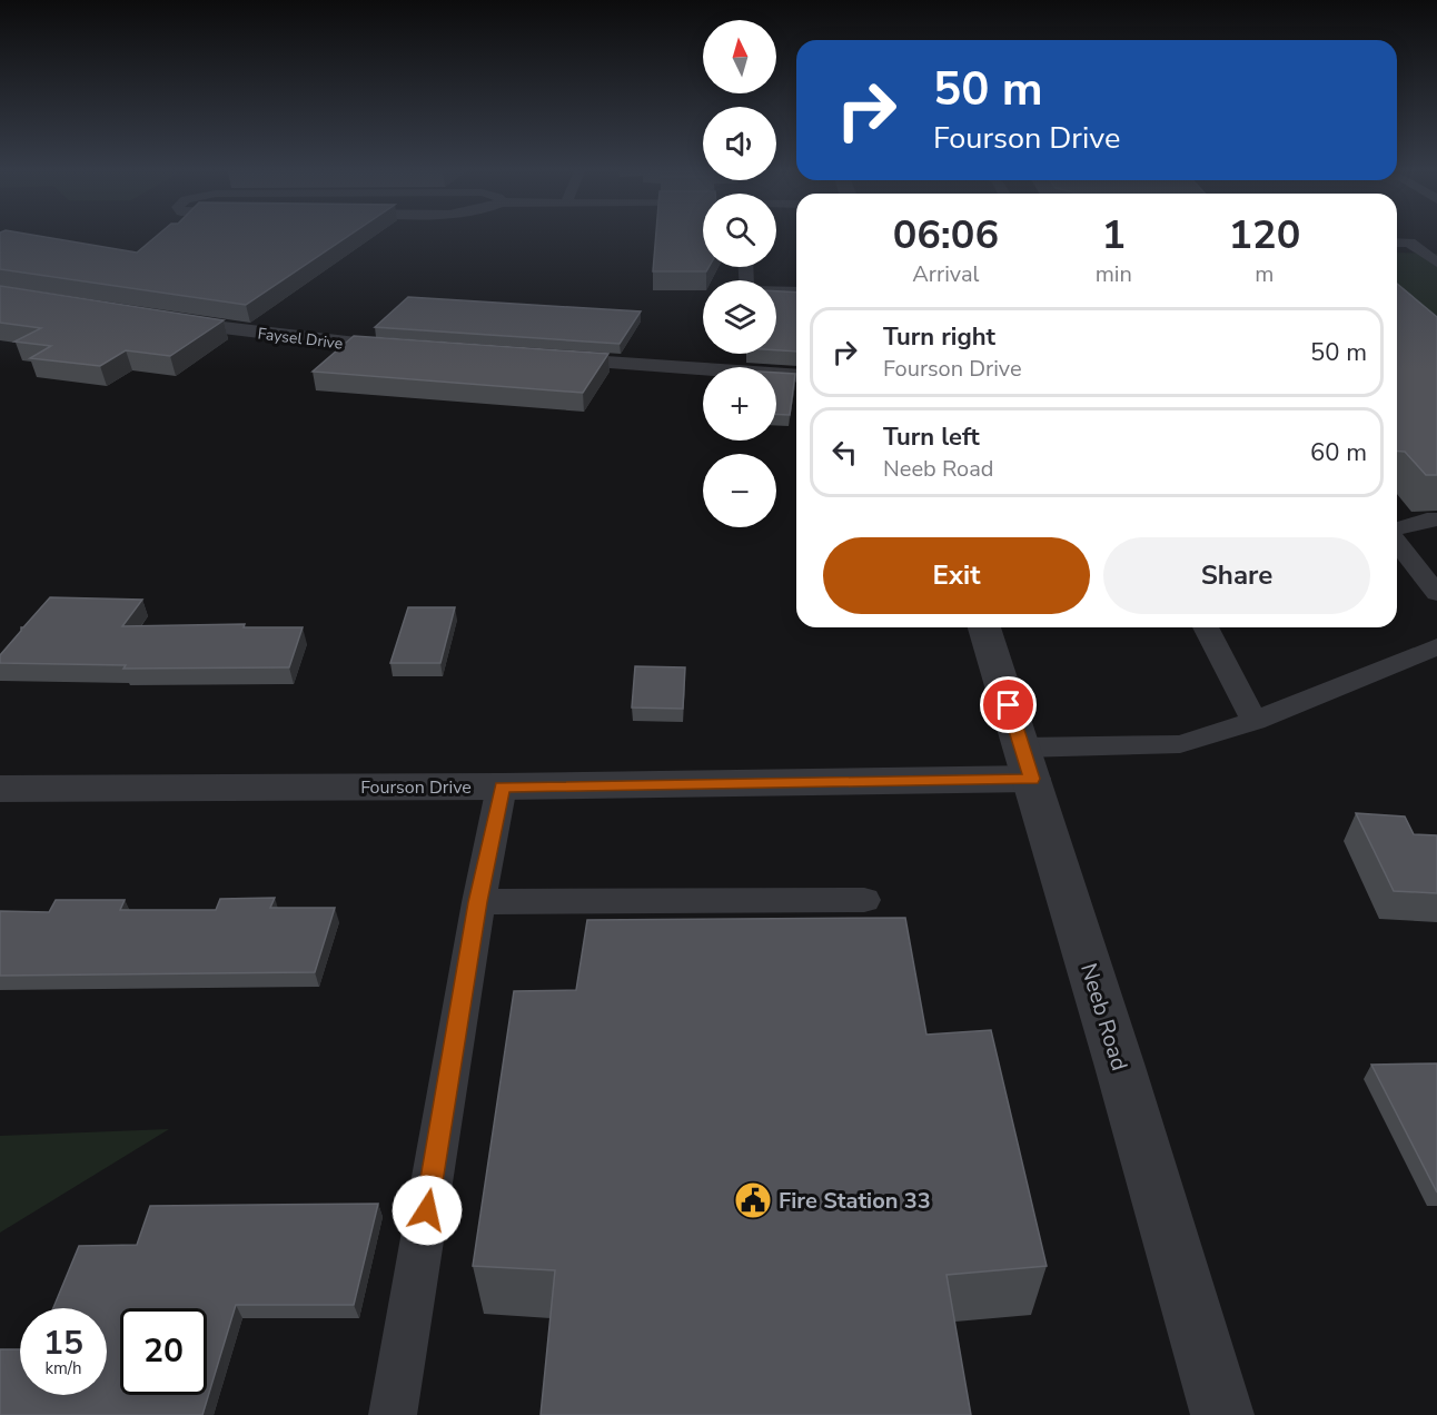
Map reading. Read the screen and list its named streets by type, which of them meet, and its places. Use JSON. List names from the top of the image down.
{
  "streets": {
    "street": ["Faysel Drive", "Fourson Drive", "Neeb Road"]
  },
  "crossings": [
    ["Fourson Drive", "Neeb Road"]
  ],
  "places": {
    "public building": ["Fire Station 33"]
  },
  "north": "top",
  "page": {
    "map_buttons": ["+", "−"],
    "turn": ["50 m", "Fourson Drive"],
    "eta": [
      "06:06",
      "Arrival",
      "1",
      "min",
      "120",
      "m"
    ],
    "list": [
      {
        "name": "Turn right",
        "note": "Fourson Drive",
        "value": "50 m"
      },
      {
        "name": "Turn left",
        "note": "Neeb Road",
        "value": "60 m"
      }
    ],
    "buttons": ["Exit", "Share"],
    "speed": "15 km/h",
    "limit": "20"
  }
}
